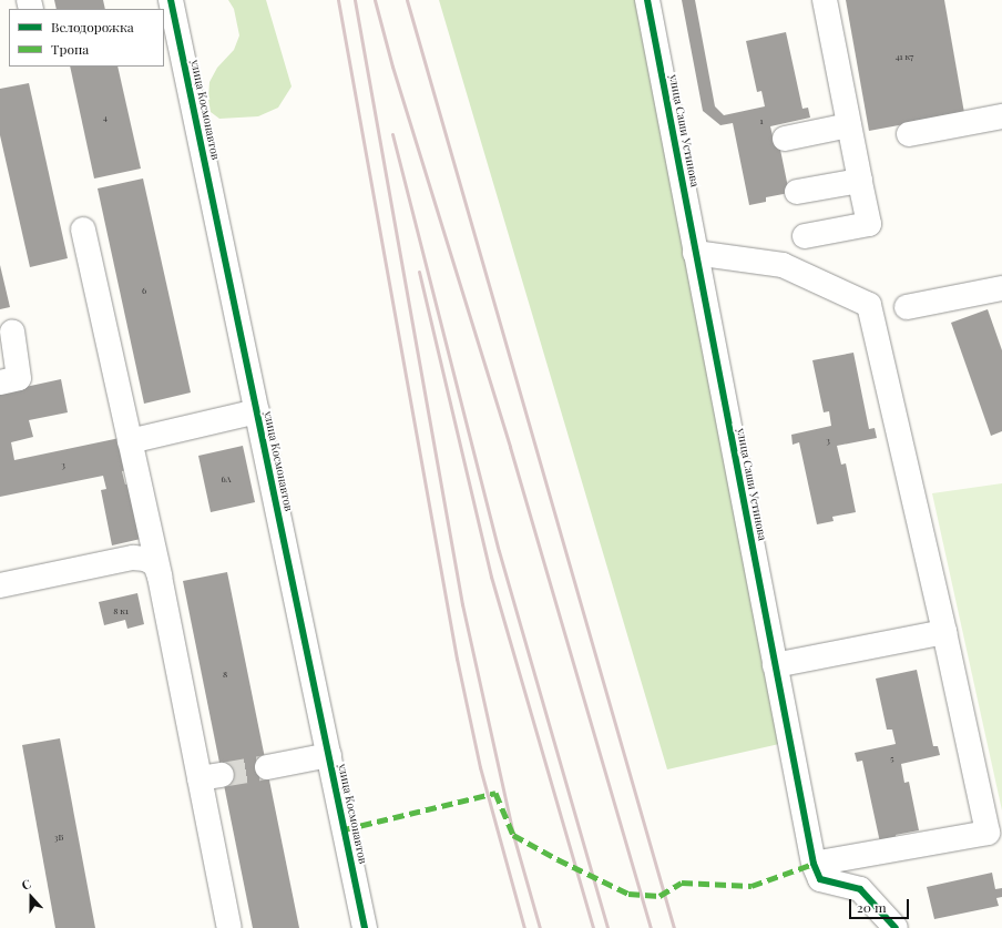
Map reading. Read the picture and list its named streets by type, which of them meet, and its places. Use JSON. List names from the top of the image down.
{
  "streets": {
    "street": ["улица Космонавтов", "улица Саши Устинова"]
  },
  "house_numbers": [
    "41 к7",
    "4",
    "1",
    "6",
    "3",
    "3",
    "6А",
    "8 к1",
    "8",
    "5",
    "3Б"
  ],
  "legend": ["Велодорожка", "Тропа"],
  "scale_bar": "20 m",
  "north": "top"
}
